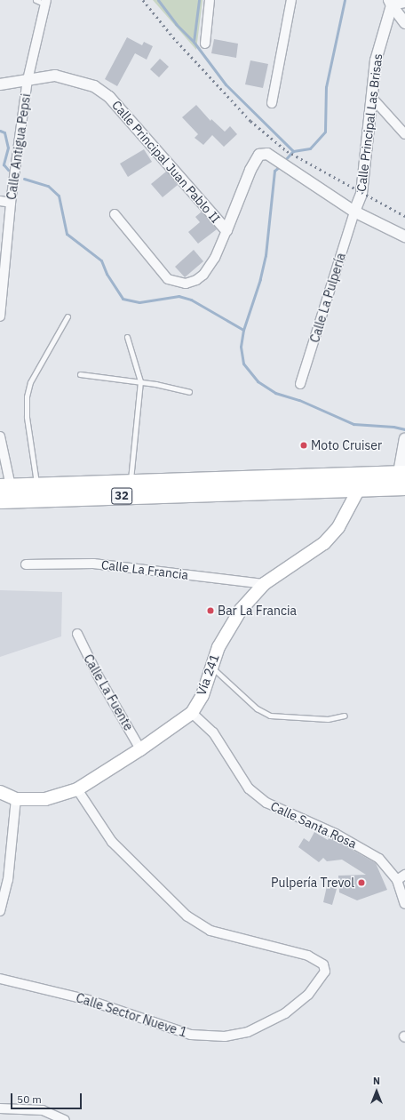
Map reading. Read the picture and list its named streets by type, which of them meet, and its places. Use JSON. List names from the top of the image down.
{
  "streets": {
    "highway": ["32"],
    "main road": ["Vía 241"],
    "street": [
      "Calle Principal Las Brisas",
      "Calle Antigua Pepsi",
      "Calle Principal Juan Pablo II",
      "Calle La Pulpería",
      "Calle La Francia",
      "Calle La Fuente",
      "Calle Santa Rosa",
      "Calle Sector Nueve 1"
    ]
  },
  "crossings": [
    ["Calle Principal Las Brisas", "Calle Principal Juan Pablo II"],
    ["Calle Principal Las Brisas", "Calle La Pulpería"],
    ["Calle Antigua Pepsi", "Calle Principal Juan Pablo II"],
    ["Calle Principal Juan Pablo II", "Calle La Pulpería"],
    ["32", "Vía 241"],
    ["Calle La Francia", "Vía 241"],
    ["Vía 241", "Calle La Fuente"],
    ["Vía 241", "Calle Santa Rosa"],
    ["Vía 241", "Calle Sector Nueve 1"]
  ],
  "places": ["Moto Cruiser", "Bar La Francia", "Pulpería Trevol"],
  "scale_bar": "50 m",
  "north": "top"
}
